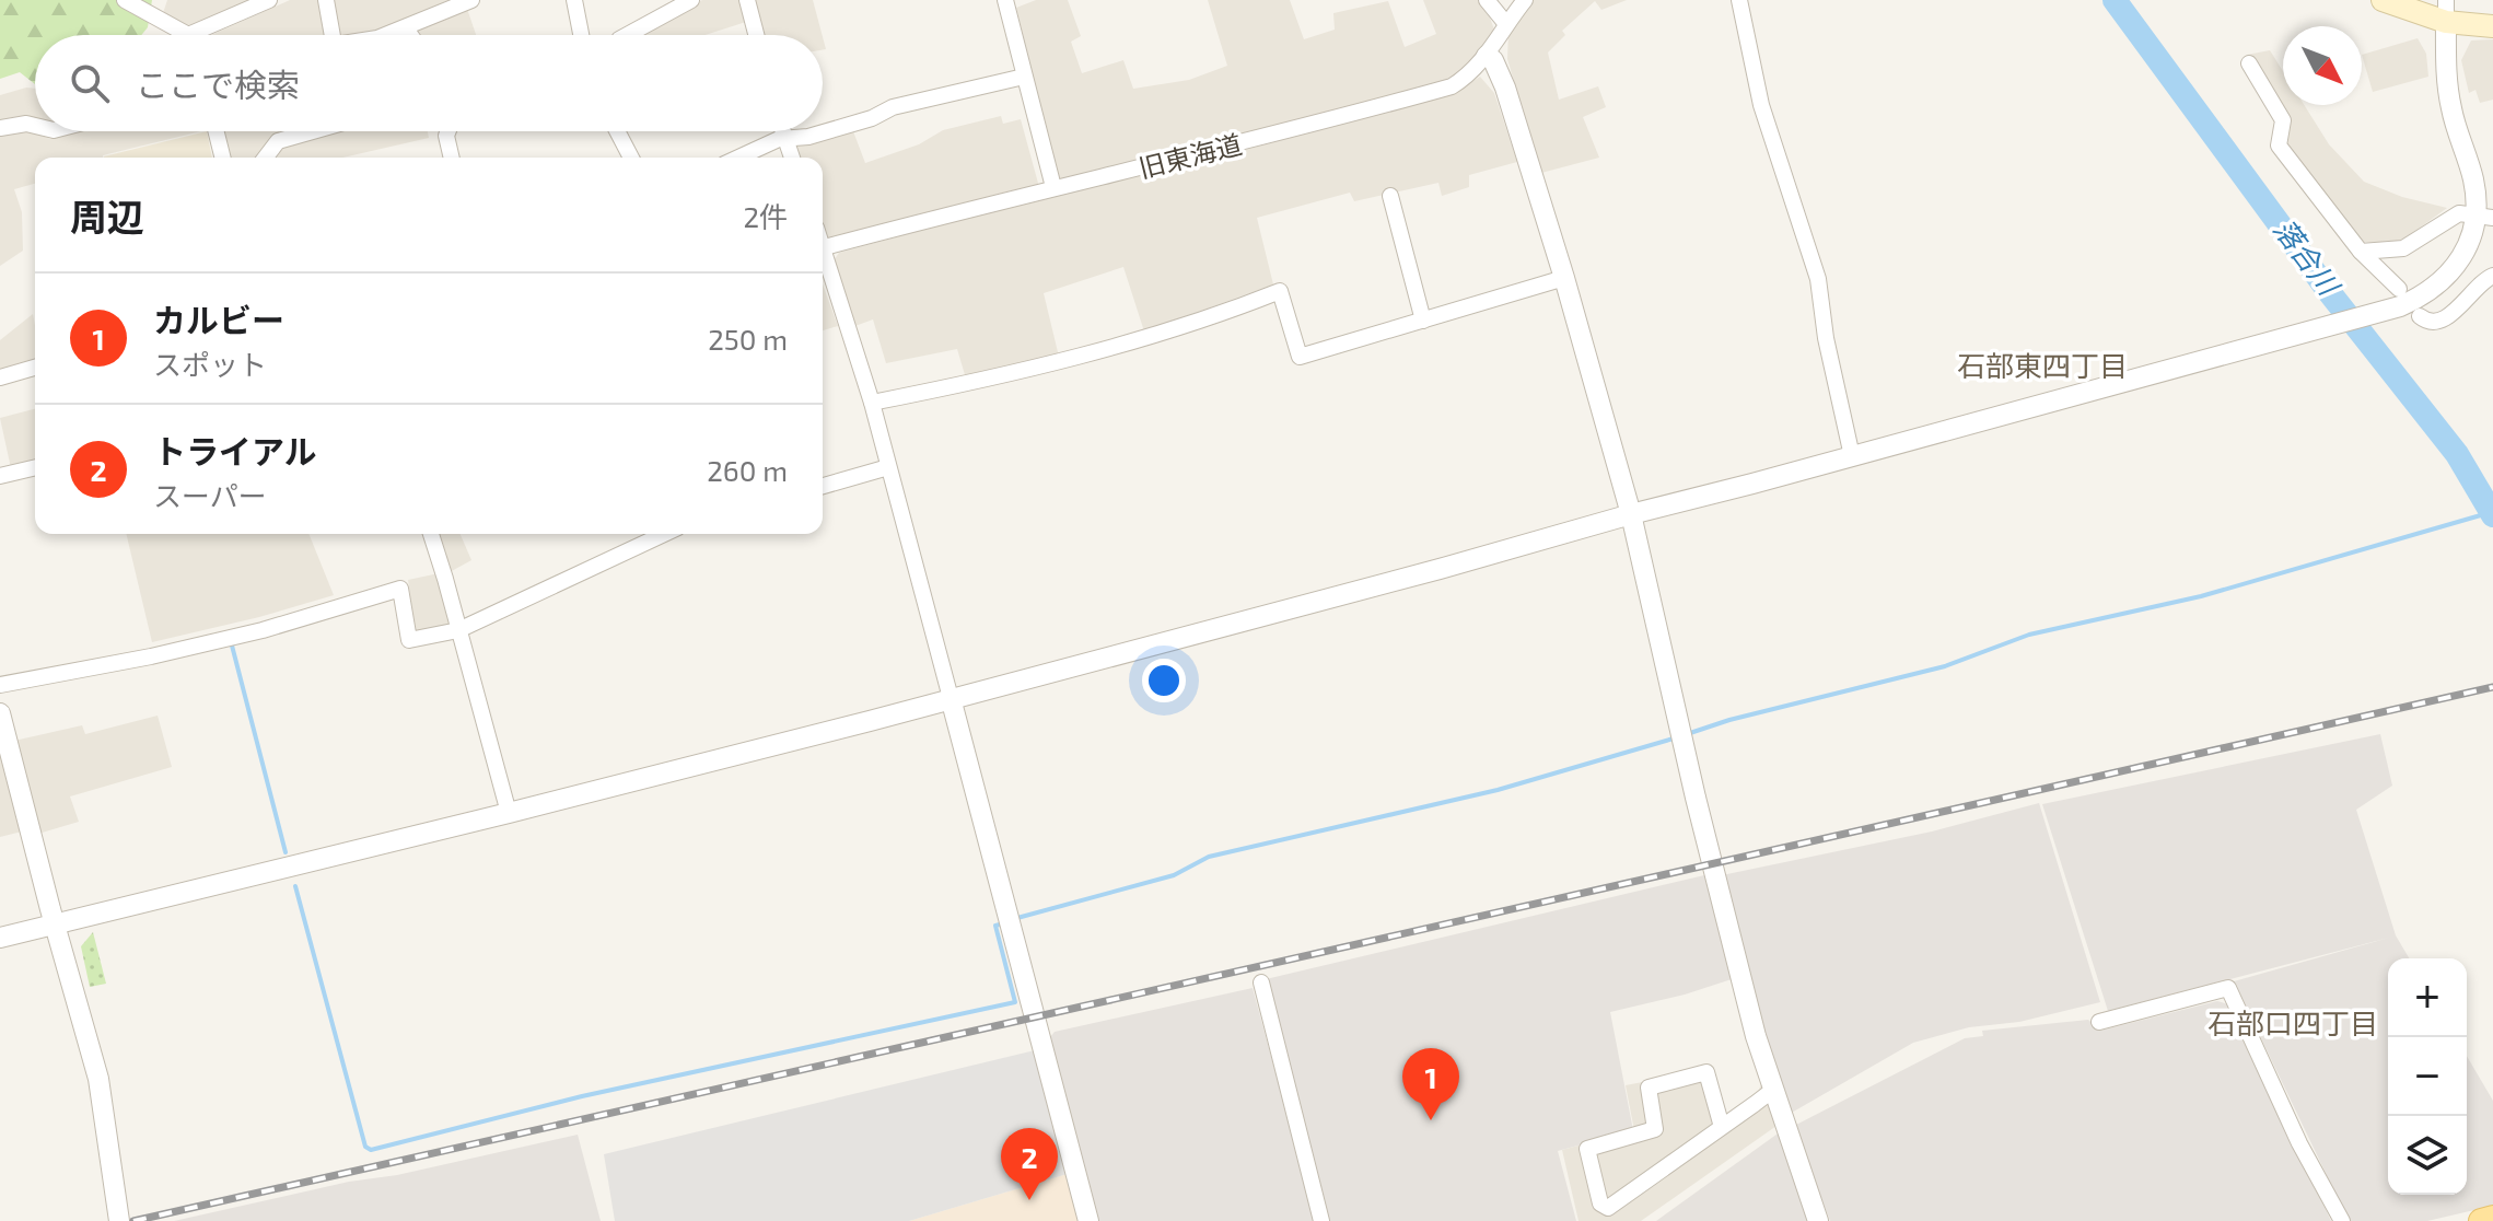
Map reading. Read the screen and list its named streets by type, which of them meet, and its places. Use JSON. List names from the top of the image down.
{
  "streets": {
    "street": ["旧東海道"]
  },
  "districts": ["石部東四丁目", "石部口四丁目"],
  "water": ["落合川"],
  "north": "bottom right",
  "page": {
    "search": "ここで検索",
    "heading": ["周辺", "2件"],
    "list": [
      {
        "mark": "1",
        "name": "カルビー",
        "note": "スポット",
        "value": "250 m"
      },
      {
        "mark": "2",
        "name": "トライアル",
        "note": "スーパー",
        "value": "260 m"
      }
    ],
    "map_buttons": ["+", "−"],
    "pins": ["1", "2"]
  }
}
